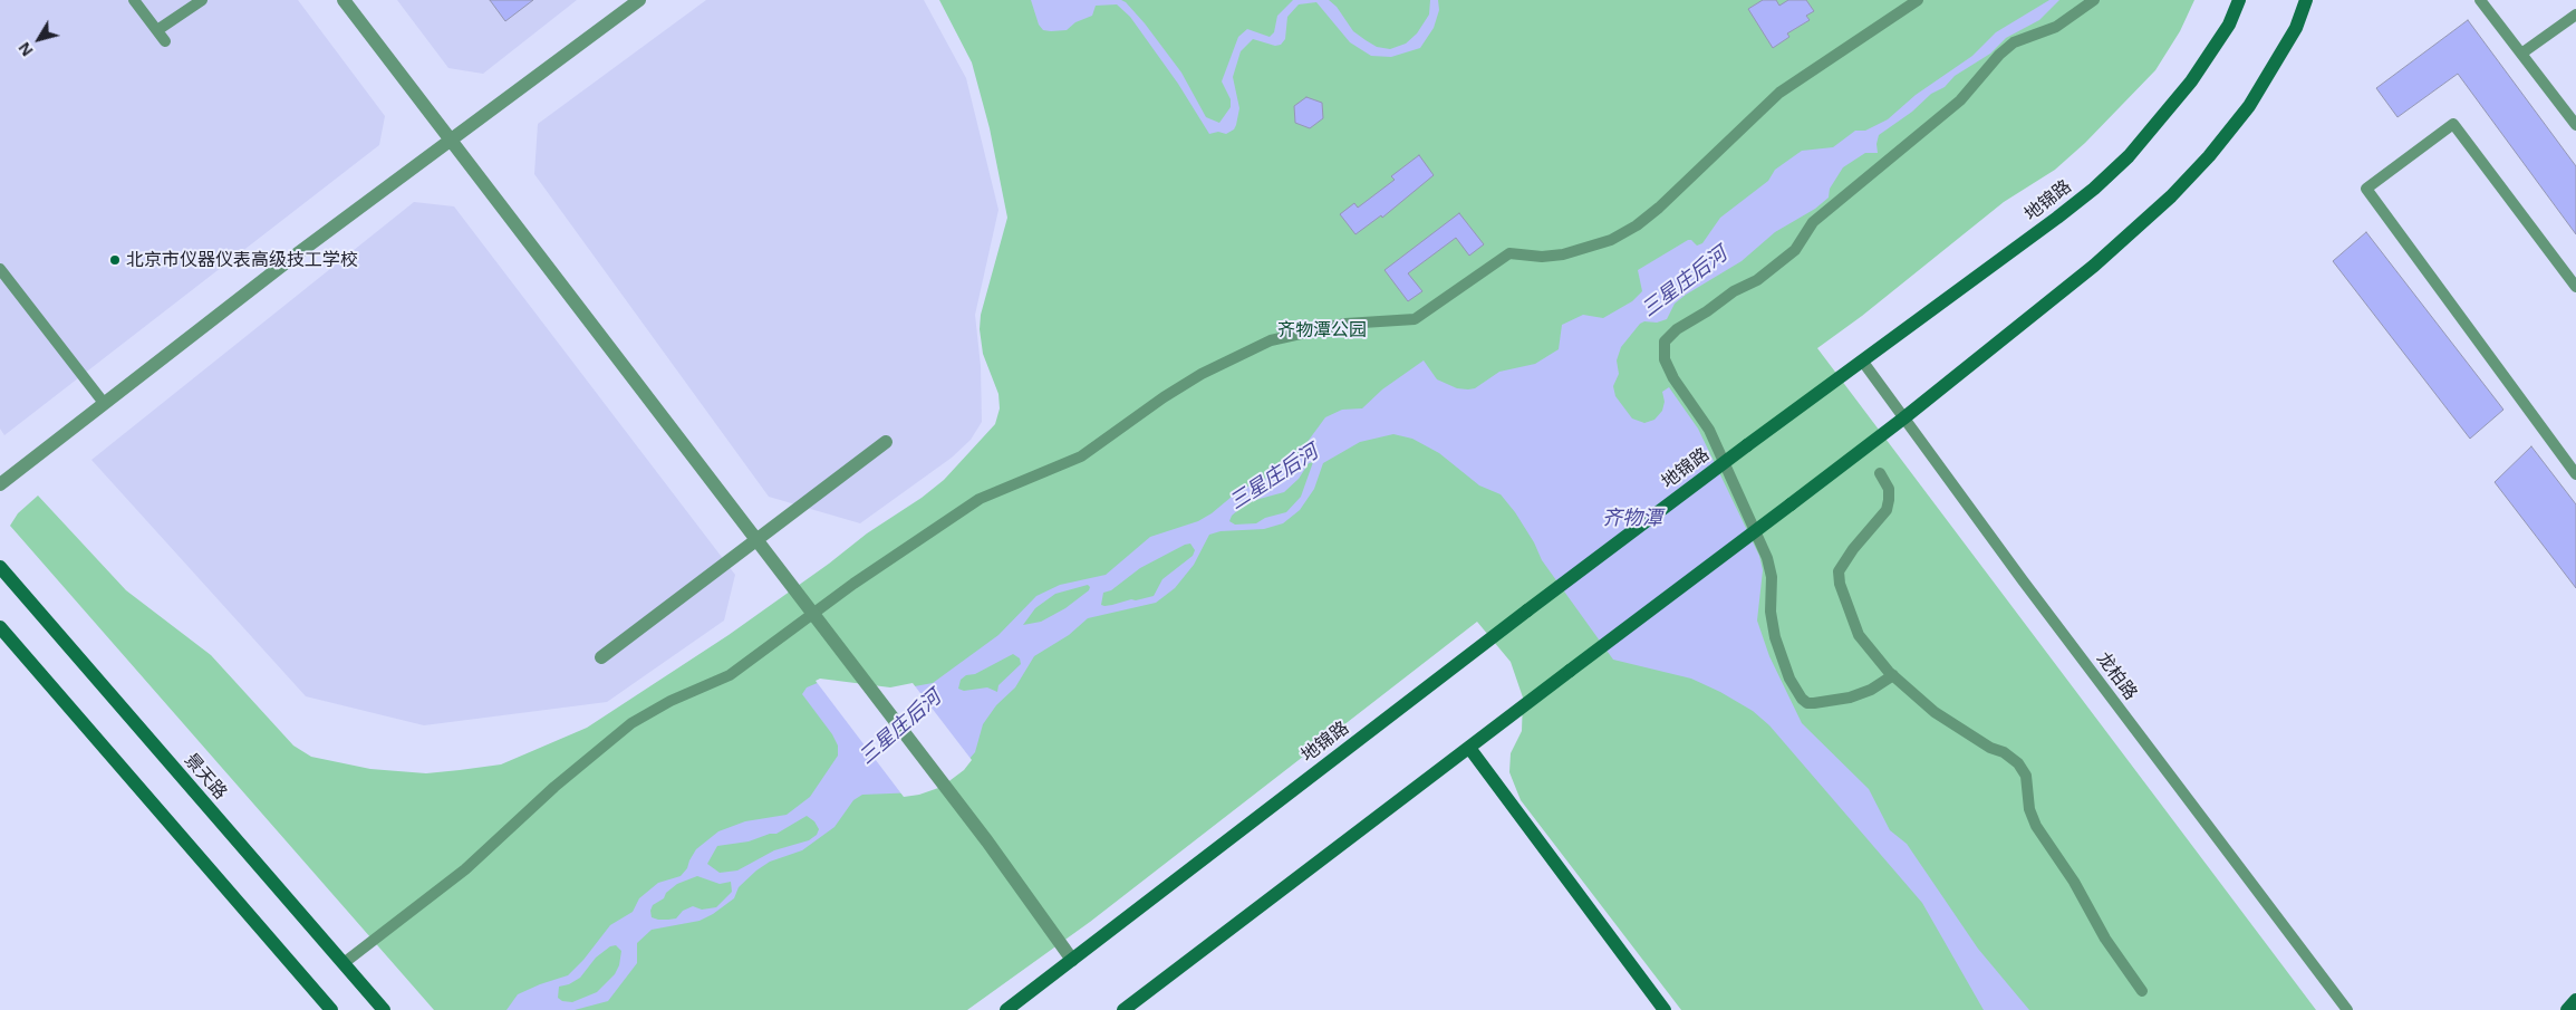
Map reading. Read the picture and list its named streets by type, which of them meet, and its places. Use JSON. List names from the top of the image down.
{
  "streets": {
    "street": ["地锦路", "景天路"],
    "lane": ["龙柏路"]
  },
  "crossings": [
    ["地锦路", "龙柏路"]
  ],
  "water": ["三星庄后河", "齐物潭"],
  "parks": ["齐物潭公园"],
  "places": ["北京市仪器仪表高级技工学校"],
  "north": "bottom left"
}
